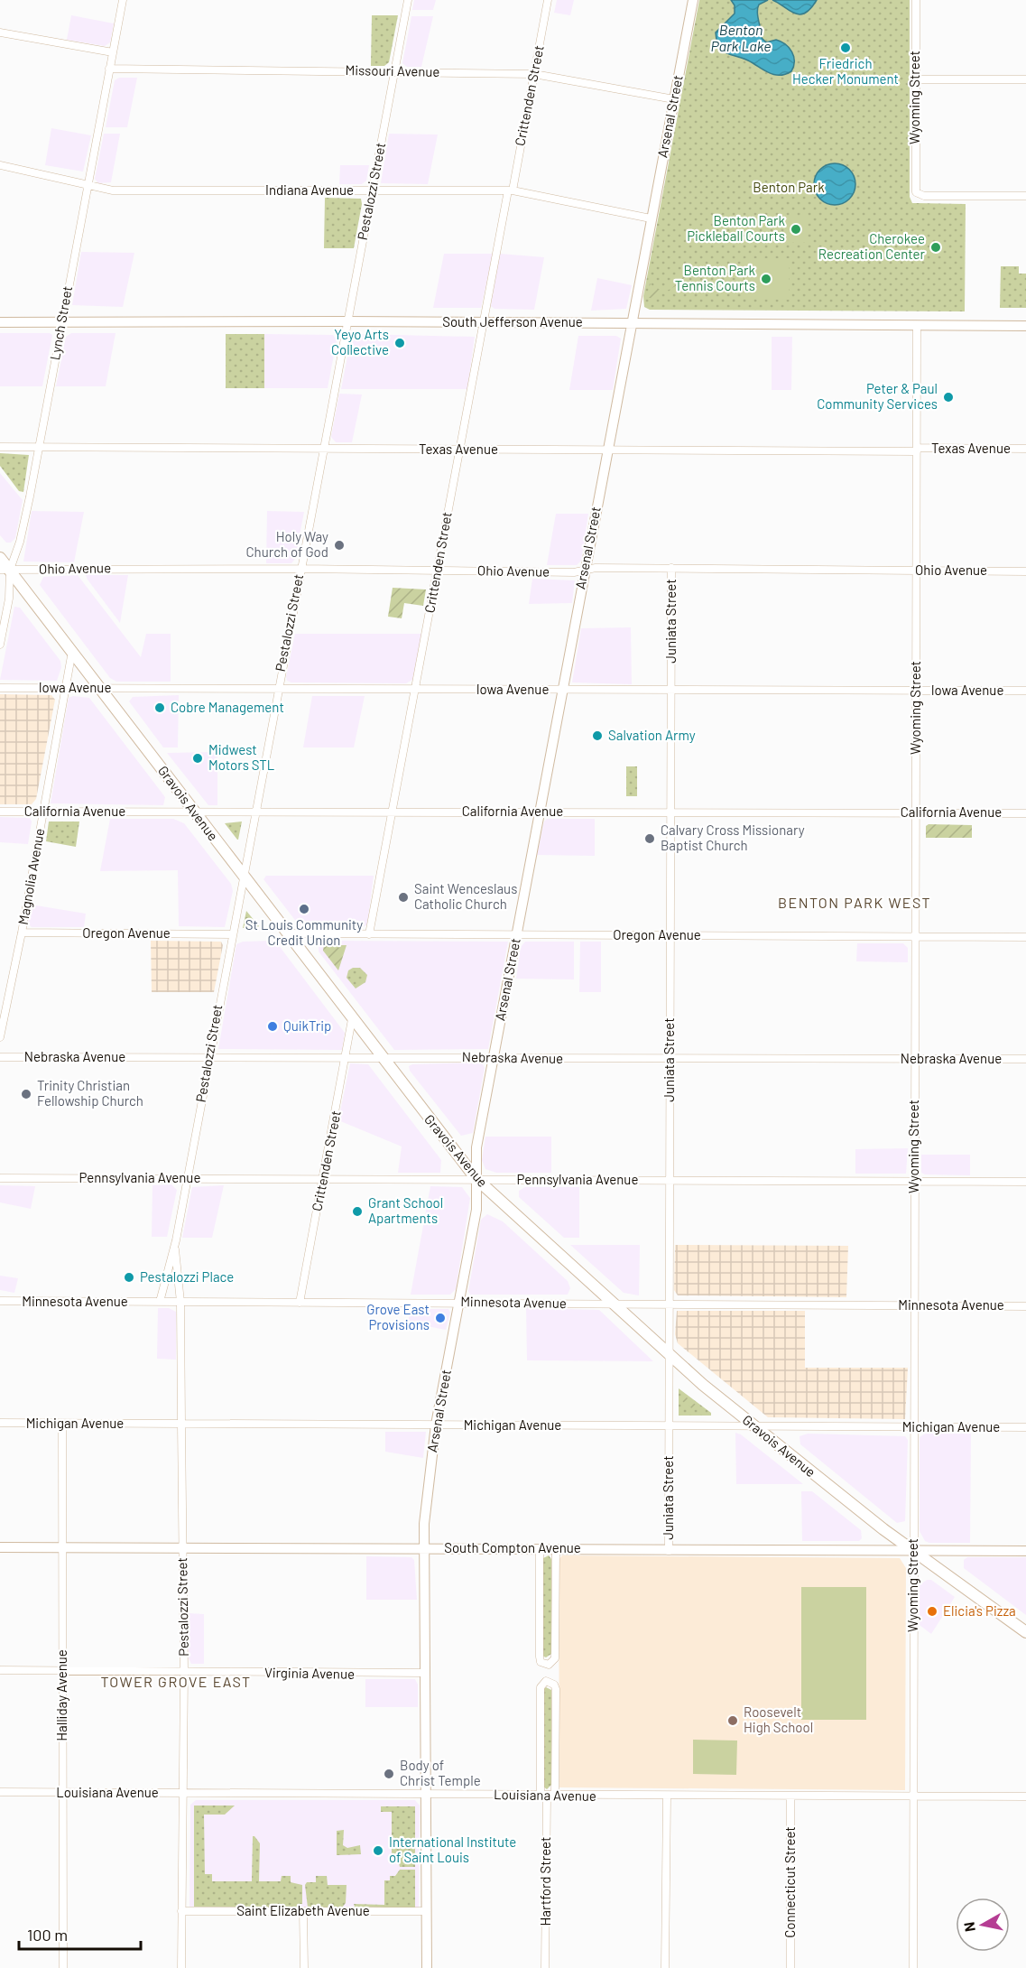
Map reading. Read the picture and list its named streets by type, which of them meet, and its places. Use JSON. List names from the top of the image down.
{
  "streets": {
    "main road": [
      "Arsenal Street",
      "South Jefferson Avenue",
      "Gravois Avenue",
      "South Compton Avenue"
    ],
    "street": [
      "Missouri Avenue",
      "Crittenden Street",
      "Wyoming Street",
      "Indiana Avenue",
      "Pestalozzi Street",
      "Lynch Street",
      "Texas Avenue",
      "Ohio Avenue",
      "Juniata Street",
      "Iowa Avenue",
      "California Avenue",
      "Magnolia Avenue",
      "Oregon Avenue",
      "Nebraska Avenue",
      "Pennsylvania Avenue",
      "Minnesota Avenue",
      "Michigan Avenue",
      "Virginia Avenue",
      "Halliday Avenue",
      "Louisiana Avenue",
      "Hartford Street",
      "Connecticut Street",
      "Saint Elizabeth Avenue"
    ]
  },
  "crossings": [
    ["Missouri Avenue", "Crittenden Street"],
    ["Missouri Avenue", "Arsenal Street"],
    ["Missouri Avenue", "Pestalozzi Street"],
    ["Missouri Avenue", "Lynch Street"],
    ["Crittenden Street", "Indiana Avenue"],
    ["Crittenden Street", "South Jefferson Avenue"],
    ["Crittenden Street", "Texas Avenue"],
    ["Crittenden Street", "Ohio Avenue"],
    ["Crittenden Street", "Iowa Avenue"],
    ["Crittenden Street", "Gravois Avenue"],
    ["Crittenden Street", "California Avenue"],
    ["Crittenden Street", "Oregon Avenue"],
    ["Crittenden Street", "Nebraska Avenue"],
    ["Crittenden Street", "Pennsylvania Avenue"],
    ["Crittenden Street", "Minnesota Avenue"],
    ["Wyoming Street", "South Jefferson Avenue"],
    ["Wyoming Street", "Texas Avenue"],
    ["Wyoming Street", "Ohio Avenue"],
    ["Wyoming Street", "Iowa Avenue"],
    ["Wyoming Street", "Gravois Avenue"],
    ["Wyoming Street", "California Avenue"],
    ["Wyoming Street", "Oregon Avenue"],
    ["Wyoming Street", "Nebraska Avenue"],
    ["Wyoming Street", "Pennsylvania Avenue"],
    ["Wyoming Street", "Minnesota Avenue"],
    ["Wyoming Street", "Michigan Avenue"],
    ["Wyoming Street", "South Compton Avenue"],
    ["Wyoming Street", "Louisiana Avenue"],
    ["Arsenal Street", "Indiana Avenue"],
    ["Arsenal Street", "South Jefferson Avenue"],
    ["Arsenal Street", "Texas Avenue"],
    ["Arsenal Street", "Ohio Avenue"],
    ["Arsenal Street", "Iowa Avenue"],
    ["Arsenal Street", "Gravois Avenue"],
    ["Arsenal Street", "California Avenue"],
    ["Arsenal Street", "Oregon Avenue"],
    ["Arsenal Street", "Nebraska Avenue"],
    ["Arsenal Street", "Pennsylvania Avenue"],
    ["Arsenal Street", "Minnesota Avenue"],
    ["Arsenal Street", "Michigan Avenue"],
    ["Arsenal Street", "South Compton Avenue"],
    ["Arsenal Street", "Virginia Avenue"],
    ["Arsenal Street", "Louisiana Avenue"],
    ["Arsenal Street", "Saint Elizabeth Avenue"],
    ["Indiana Avenue", "Pestalozzi Street"],
    ["Indiana Avenue", "Lynch Street"],
    ["Pestalozzi Street", "South Jefferson Avenue"],
    ["Pestalozzi Street", "Texas Avenue"],
    ["Pestalozzi Street", "Ohio Avenue"],
    ["Pestalozzi Street", "Iowa Avenue"],
    ["Pestalozzi Street", "Gravois Avenue"],
    ["Pestalozzi Street", "California Avenue"],
    ["Pestalozzi Street", "Oregon Avenue"],
    ["Pestalozzi Street", "Nebraska Avenue"],
    ["Pestalozzi Street", "Pennsylvania Avenue"],
    ["Pestalozzi Street", "Minnesota Avenue"],
    ["Pestalozzi Street", "Michigan Avenue"],
    ["Pestalozzi Street", "South Compton Avenue"],
    ["Pestalozzi Street", "Virginia Avenue"],
    ["Pestalozzi Street", "Louisiana Avenue"],
    ["Pestalozzi Street", "Saint Elizabeth Avenue"],
    ["South Jefferson Avenue", "Lynch Street"],
    ["Lynch Street", "Texas Avenue"],
    ["Lynch Street", "Ohio Avenue"],
    ["Lynch Street", "Gravois Avenue"],
    ["Ohio Avenue", "Juniata Street"],
    ["Ohio Avenue", "Gravois Avenue"],
    ["Juniata Street", "Iowa Avenue"],
    ["Juniata Street", "Gravois Avenue"],
    ["Juniata Street", "California Avenue"],
    ["Juniata Street", "Oregon Avenue"],
    ["Juniata Street", "Nebraska Avenue"],
    ["Juniata Street", "Pennsylvania Avenue"],
    ["Juniata Street", "Minnesota Avenue"],
    ["Juniata Street", "Michigan Avenue"],
    ["Juniata Street", "South Compton Avenue"],
    ["Iowa Avenue", "Gravois Avenue"],
    ["Iowa Avenue", "Magnolia Avenue"],
    ["Gravois Avenue", "California Avenue"],
    ["Gravois Avenue", "Magnolia Avenue"],
    ["Gravois Avenue", "Oregon Avenue"],
    ["Gravois Avenue", "Nebraska Avenue"],
    ["Gravois Avenue", "Pennsylvania Avenue"],
    ["Gravois Avenue", "Minnesota Avenue"],
    ["Gravois Avenue", "Michigan Avenue"],
    ["Gravois Avenue", "South Compton Avenue"],
    ["California Avenue", "Magnolia Avenue"],
    ["Magnolia Avenue", "Oregon Avenue"],
    ["Michigan Avenue", "Halliday Avenue"],
    ["South Compton Avenue", "Halliday Avenue"],
    ["Virginia Avenue", "Halliday Avenue"],
    ["Halliday Avenue", "Louisiana Avenue"],
    ["Louisiana Avenue", "Hartford Street"],
    ["Louisiana Avenue", "Connecticut Street"]
  ],
  "districts": ["BENTON PARK WEST", "TOWER GROVE EAST"],
  "water": ["Benton Park Lake"],
  "parks": ["Benton Park"],
  "places": [
    "Friedrich Hecker Monument",
    "Benton Park Pickleball Courts",
    "Cherokee Recreation Center",
    "Benton Park Tennis Courts",
    "Yeyo Arts Collective",
    "Peter & Paul Community Services",
    "Holy Way Church of God",
    "Cobre Management",
    "Salvation Army",
    "Midwest Motors STL",
    "Calvary Cross Missionary Baptist Church",
    "Saint Wenceslaus Catholic Church",
    "St Louis Community Credit Union",
    "QuikTrip",
    "Trinity Christian Fellowship Church",
    "Grant School Apartments",
    "Pestalozzi Place",
    "Grove East Provisions",
    "Elicia's Pizza",
    "Roosevelt High School",
    "Body of Christ Temple",
    "International Institute of Saint Louis"
  ],
  "scale_bar": "100 m",
  "north": "left"
}
